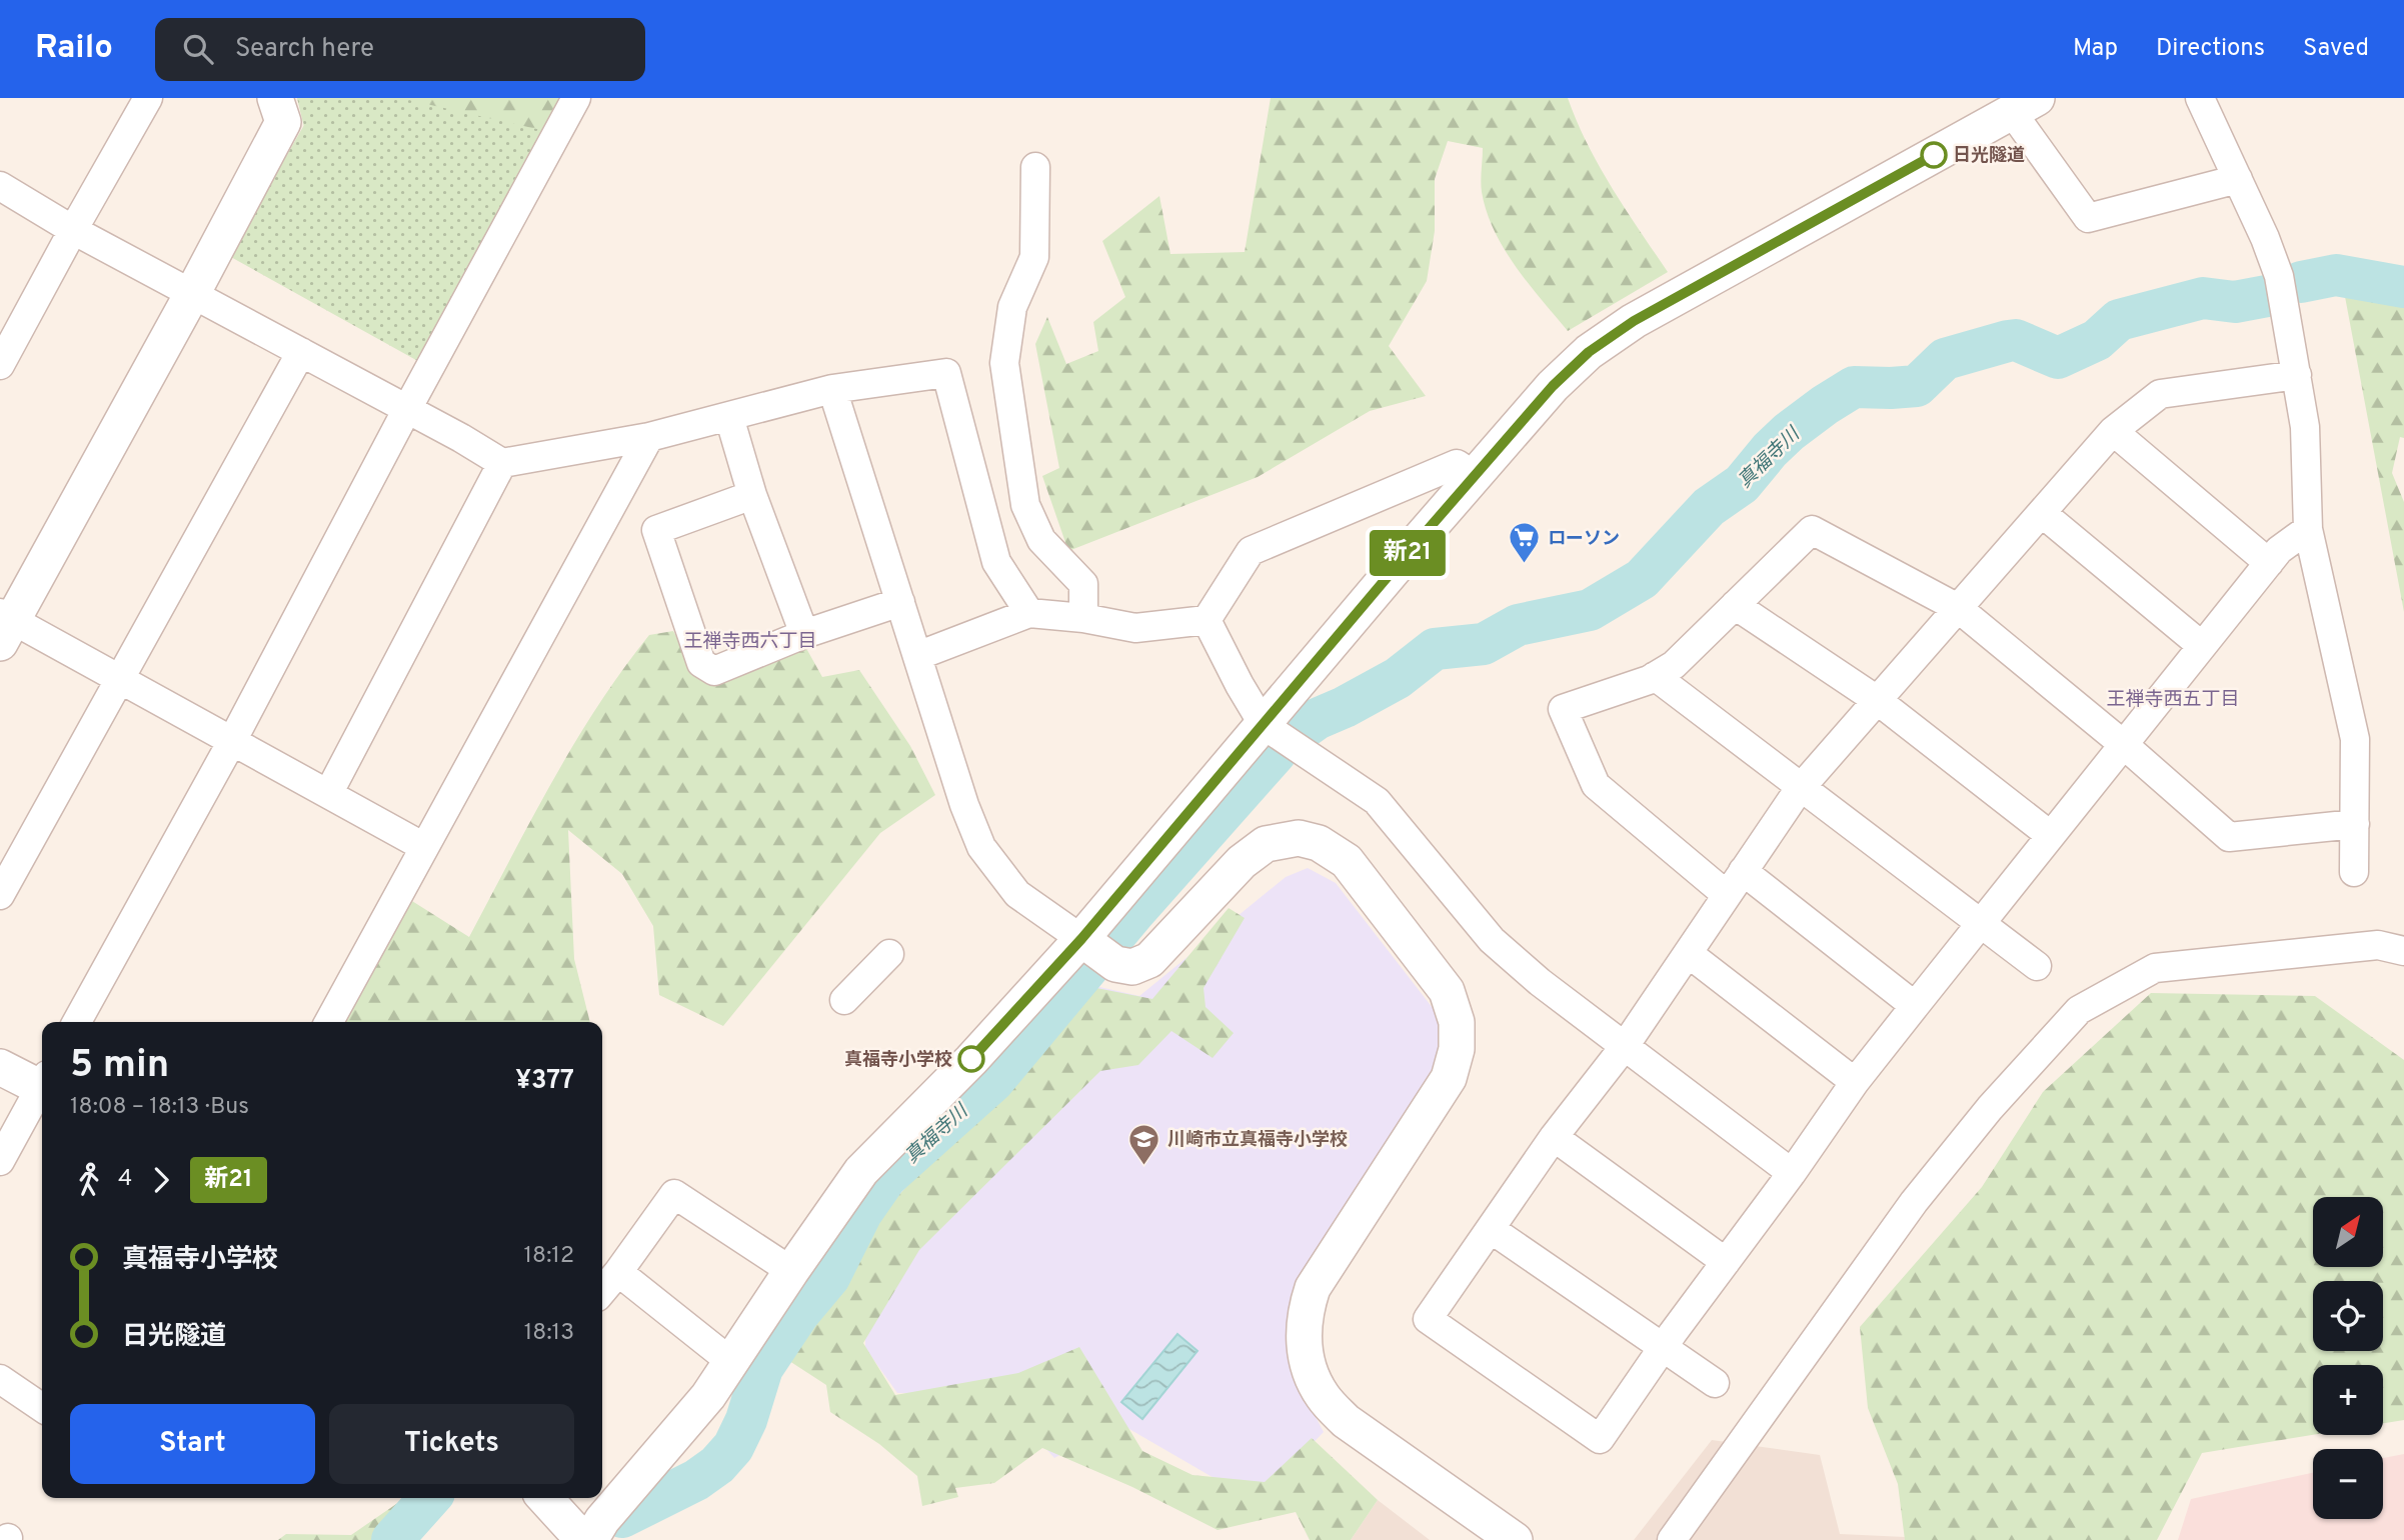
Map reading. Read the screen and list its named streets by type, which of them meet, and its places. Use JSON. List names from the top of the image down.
{
  "districts": ["王禅寺西六丁目", "王禅寺西五丁目"],
  "water": ["真福寺川"],
  "places": {
    "other": ["日光隧道", "真福寺小学校"],
    "supermarket": ["ローソン"],
    "school or university": ["川崎市立真福寺小学校"]
  },
  "lines": ["bus line 新21"],
  "north": "top right",
  "page": {
    "header": "Railo",
    "search": "Search here",
    "nav": ["Map", "Directions", "Saved"],
    "on_map": "新21",
    "heading": ["5 min", "18:08 – 18:13 · Bus", "¥377"],
    "legs": ["4", "新21"],
    "map_buttons": ["+", "−"],
    "list": [
      {
        "name": "真福寺小学校",
        "value": "18:12"
      },
      {
        "name": "日光隧道",
        "value": "18:13"
      }
    ],
    "buttons": ["Start", "Tickets"]
  }
}
